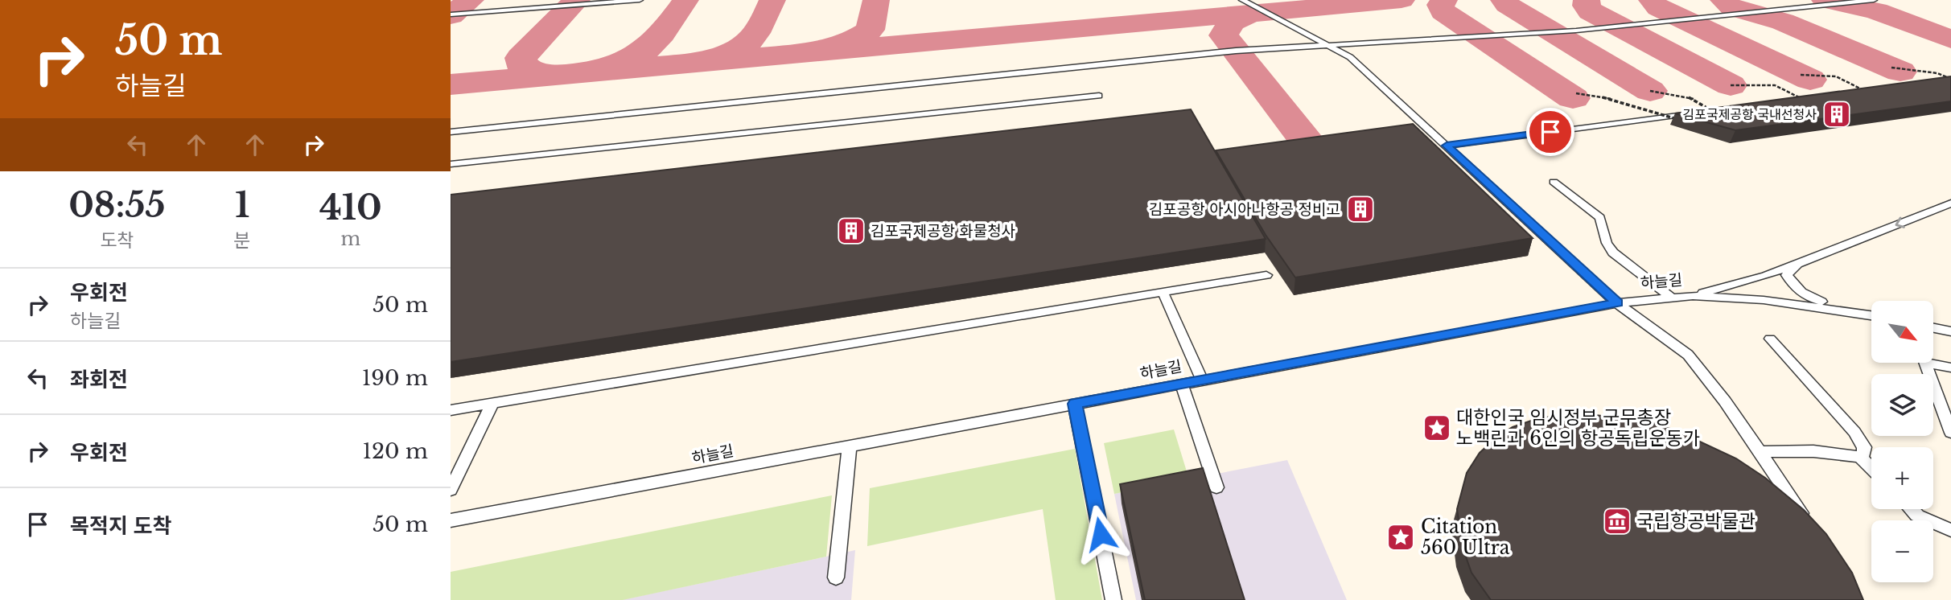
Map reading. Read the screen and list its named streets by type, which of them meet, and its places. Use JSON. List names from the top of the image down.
{
  "streets": {
    "lane": ["하늘길"]
  },
  "places": {
    "building": ["김포국제공항 국내선청사", "김포공항 아시아나항공 정비고", "김포국제공항 화물청사"],
    "place": ["대한인국 임시정부 군무총장 노백린과 6인의 항공독립운동가", "Citation 560 Ultra"],
    "museum": ["국립항공박물관"]
  },
  "north": "bottom right",
  "page": {
    "turn": ["50 m", "하늘길"],
    "eta": [
      "08:55",
      "도착",
      "1",
      "분",
      "410",
      "m"
    ],
    "list": [
      {
        "name": "우회전",
        "note": "하늘길",
        "value": "50 m"
      },
      {
        "name": "좌회전",
        "value": "190 m"
      },
      {
        "name": "우회전",
        "value": "120 m"
      },
      {
        "name": "목적지 도착",
        "value": "50 m"
      }
    ],
    "map_buttons": ["+", "−"]
  }
}
